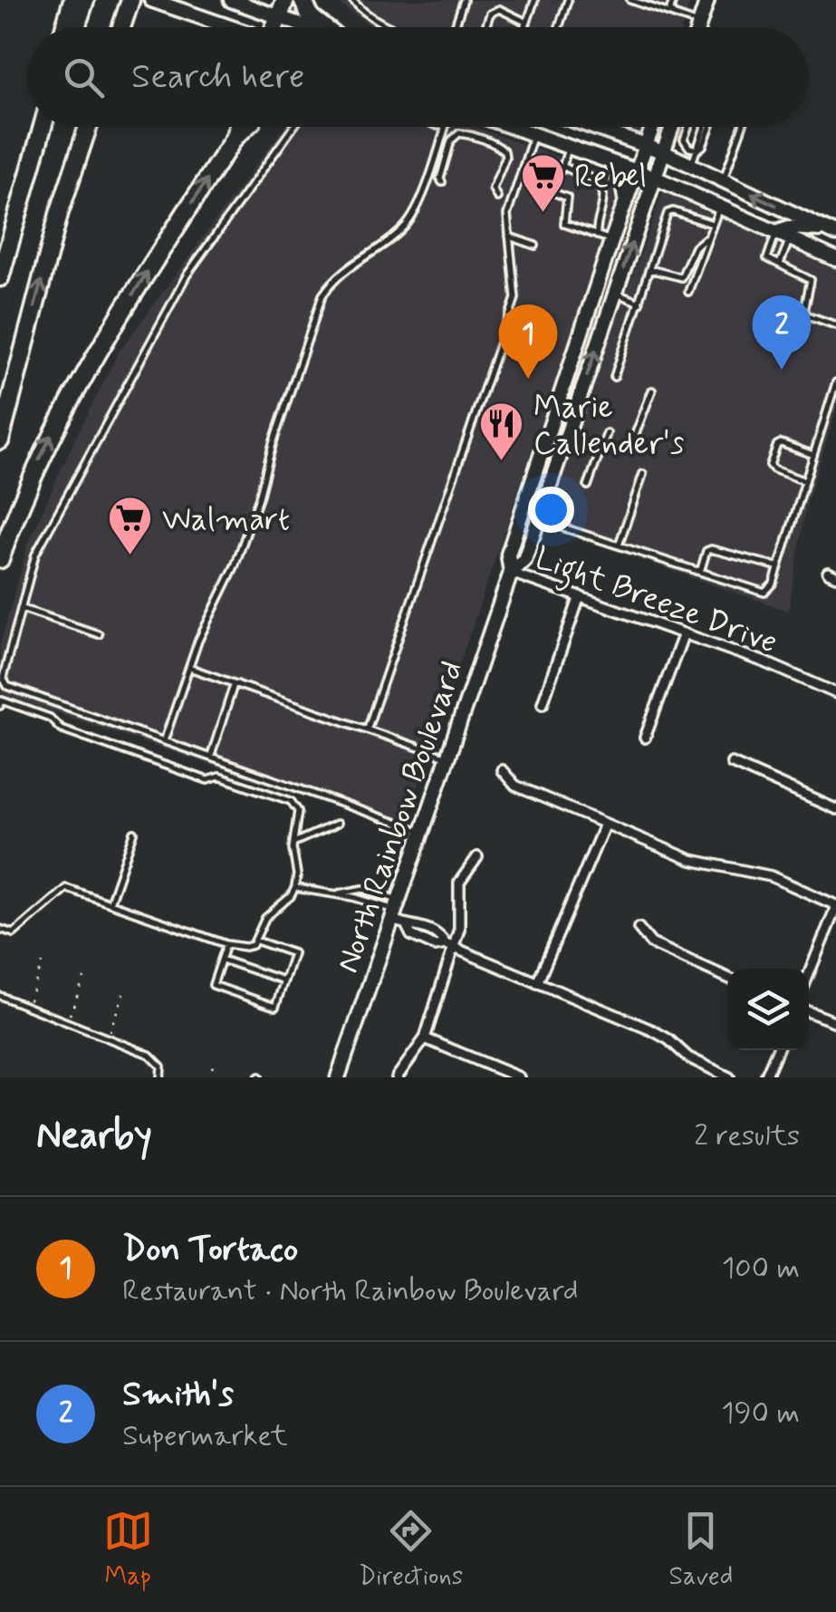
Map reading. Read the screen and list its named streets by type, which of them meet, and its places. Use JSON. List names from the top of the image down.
{
  "streets": {
    "main road": ["North Rainbow Boulevard"],
    "street": ["Light Breeze Drive"]
  },
  "crossings": [
    ["Light Breeze Drive", "North Rainbow Boulevard"]
  ],
  "places": {
    "supermarket": ["Rebel", "Walmart"],
    "restaurant": ["Marie Callender's"]
  },
  "page": {
    "search": "Search here",
    "pins": ["2", "1"],
    "heading": ["Nearby", "2 results"],
    "list": [
      {
        "mark": "1",
        "name": "Don Tortaco",
        "note": "Restaurant · North Rainbow Boulevard",
        "value": "100 m"
      },
      {
        "mark": "2",
        "name": "Smith's",
        "note": "Supermarket",
        "value": "190 m"
      }
    ],
    "nav": ["Map", "Directions", "Saved"]
  }
}
